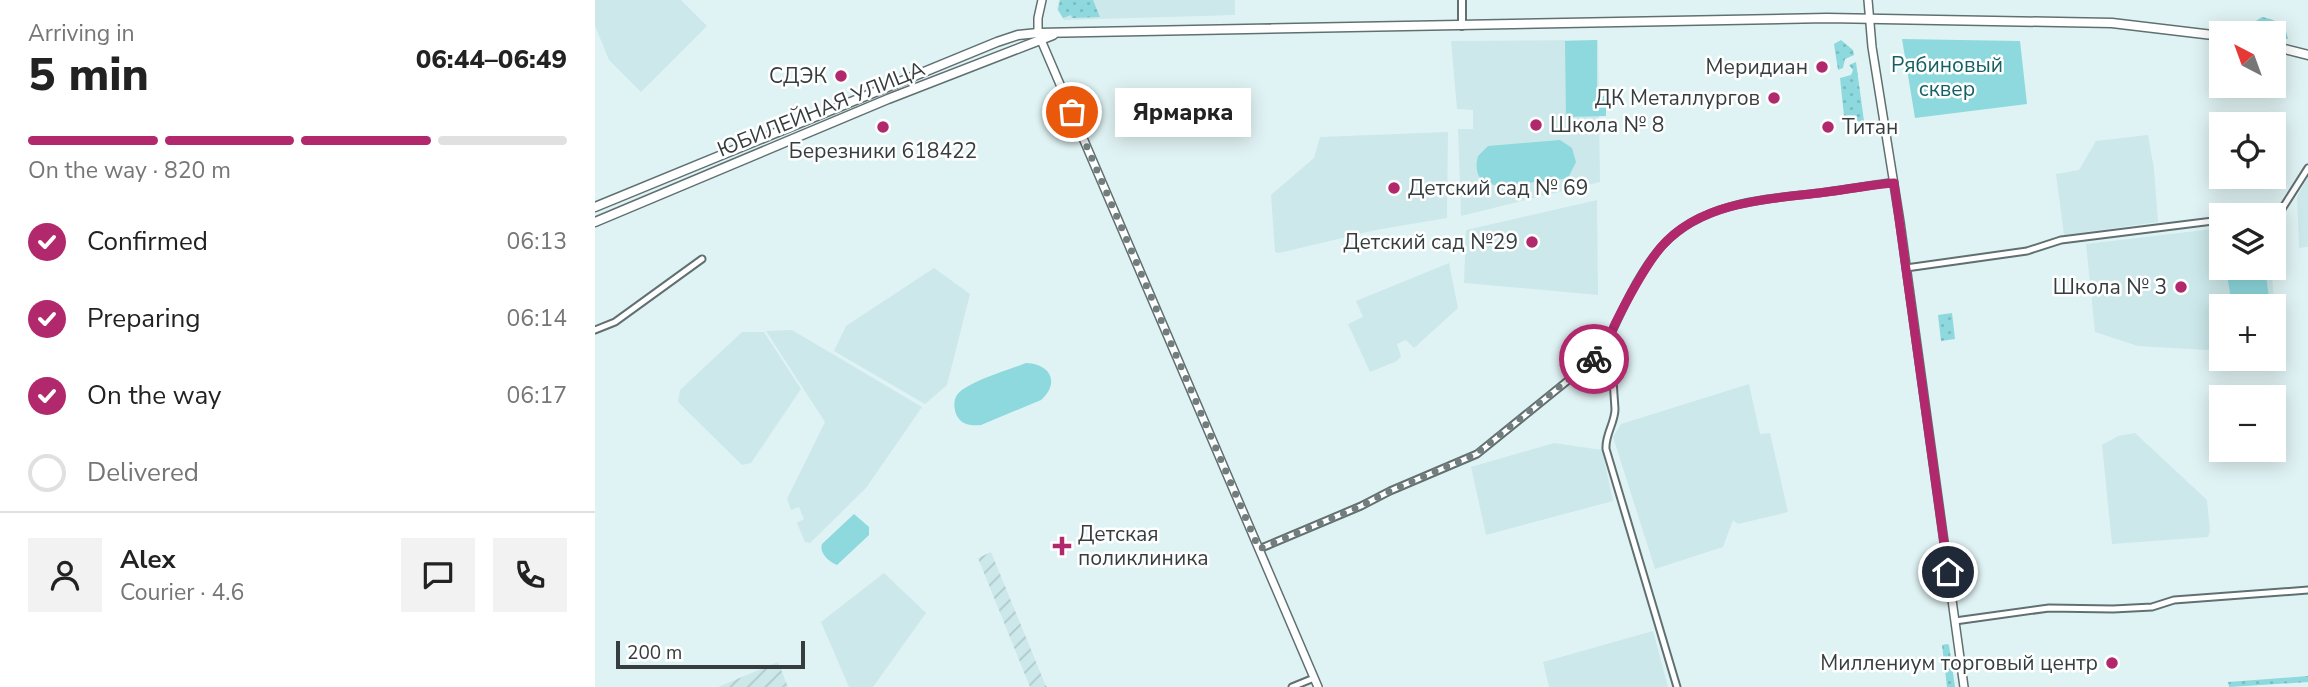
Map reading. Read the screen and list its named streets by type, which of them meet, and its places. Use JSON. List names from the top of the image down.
{
  "streets": {
    "main road": ["ЮБИЛЕЙНАЯ УЛИЦА"]
  },
  "parks": ["Рябиновый сквер"],
  "places": {
    "other": [
      "Меридиан",
      "СДЭК",
      "ДК Металлургов",
      "Ярмарка",
      "Школа № 8",
      "Березники 618422",
      "Титан",
      "Детский сад № 69",
      "Детский сад №29",
      "Школа № 3",
      "Миллениум торговый центр"
    ],
    "health": ["Детская поликлиника"]
  },
  "scale_bar": "200 m",
  "north": "top left",
  "page": {
    "heading": ["5 min", "Arriving in", "06:44–06:49"],
    "panel": ["Alex", "Courier · 4.6"],
    "map_buttons": ["+", "−"],
    "bubble": "Ярмарка",
    "bar": "On the way · 820 m",
    "list": [
      ["Confirmed", "06:13"],
      ["Preparing", "06:14"],
      ["On the way", "06:17"],
      "Delivered"
    ],
    "scale": "200 m"
  }
}
